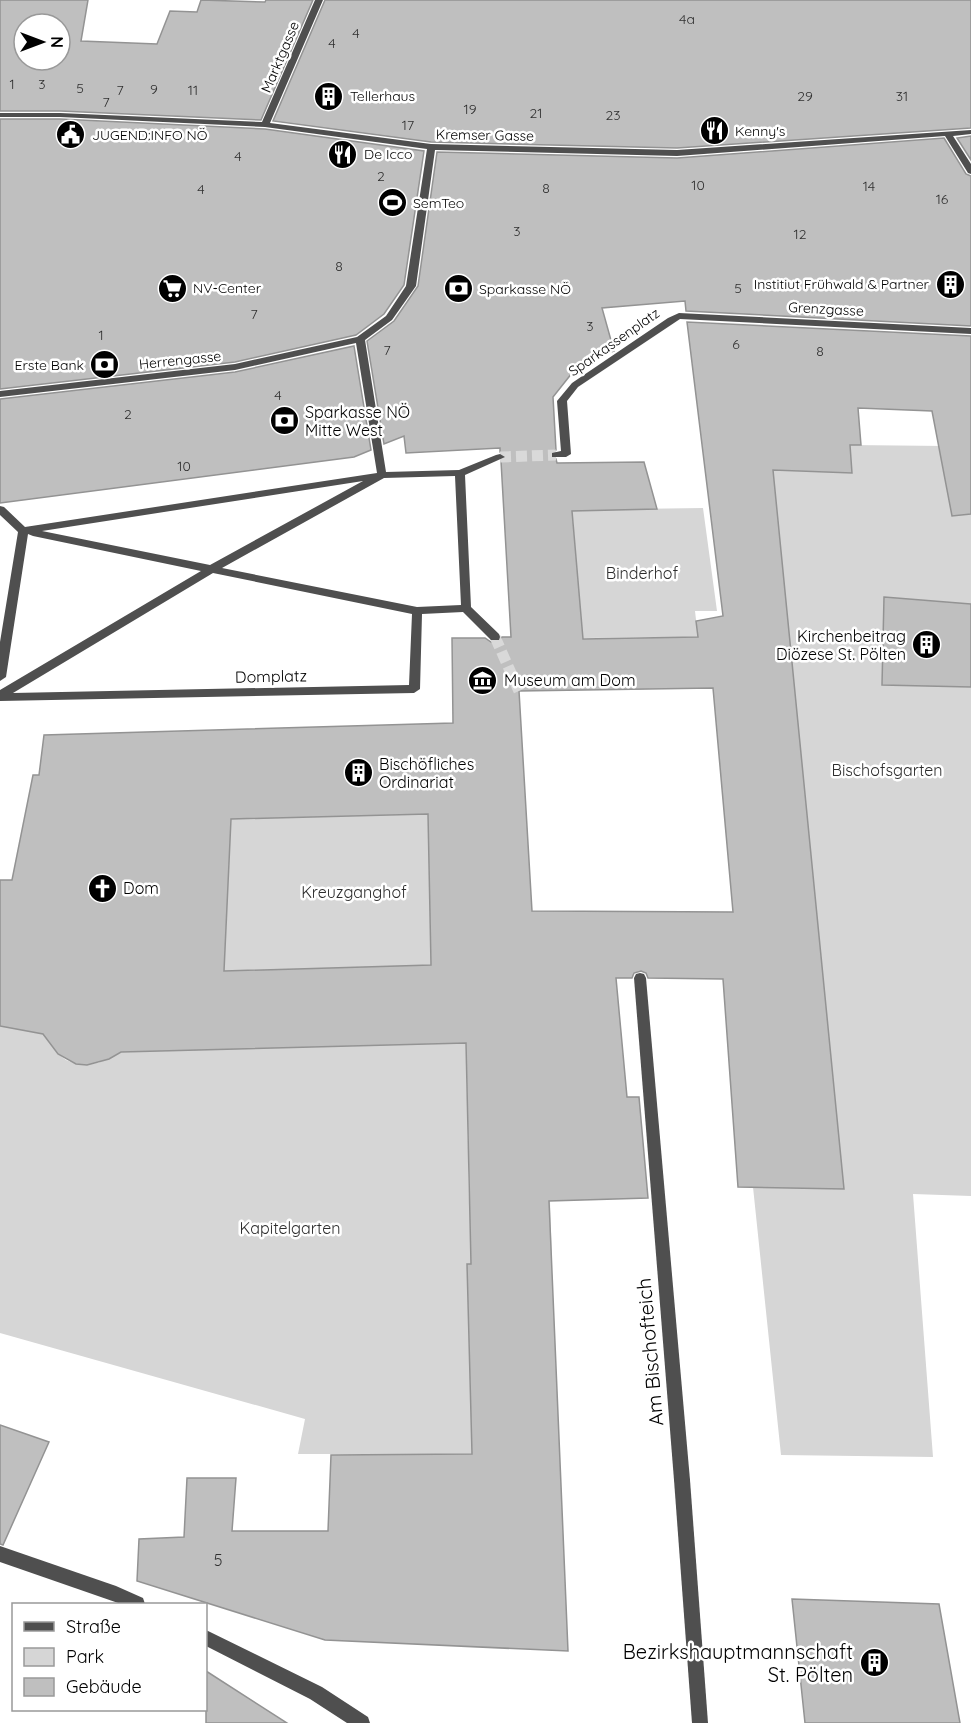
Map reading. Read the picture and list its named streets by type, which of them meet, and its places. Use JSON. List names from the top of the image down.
{
  "streets": {
    "street": [
      "Marktgasse",
      "Kremser Gasse",
      "Grenzgasse",
      "Sparkassenplatz",
      "Herrengasse",
      "Domplatz",
      "Am Bischofteich"
    ]
  },
  "crossings": [
    ["Marktgasse", "Kremser Gasse"],
    ["Grenzgasse", "Sparkassenplatz"]
  ],
  "parks": [
    "Binderhof",
    "Bischofsgarten",
    "Kreuzganghof",
    "Kapitelgarten"
  ],
  "places": {
    "building": [
      "Tellerhaus",
      "Institiut Frühwald & Partner",
      "Kirchenbeitrag Diözese St. Pölten",
      "Bischöfliches Ordinariat",
      "Bezirkshauptmannschaft St. Pölten"
    ],
    "restaurant": ["Kenny's", "De Icco"],
    "public building": ["JUGEND:INFO NÖ"],
    "sports": ["SemTeo"],
    "supermarket": ["NV-Center"],
    "bank": ["Sparkasse NÖ", "Erste Bank", "Sparkasse NÖ Mitte West"],
    "museum": ["Museum am Dom"],
    "church": ["Dom"]
  },
  "house_numbers": [
    "4a",
    "4",
    "4",
    "1",
    "3",
    "5",
    "9",
    "7",
    "11",
    "29",
    "31",
    "7",
    "19",
    "21",
    "23",
    "17",
    "4",
    "2",
    "10",
    "14",
    "8",
    "4",
    "16",
    "3",
    "12",
    "8",
    "5",
    "7",
    "3",
    "1",
    "6",
    "7",
    "8",
    "4",
    "2",
    "10",
    "5"
  ],
  "legend": ["Straße", "Park", "Gebäude"],
  "north": "right"
}
